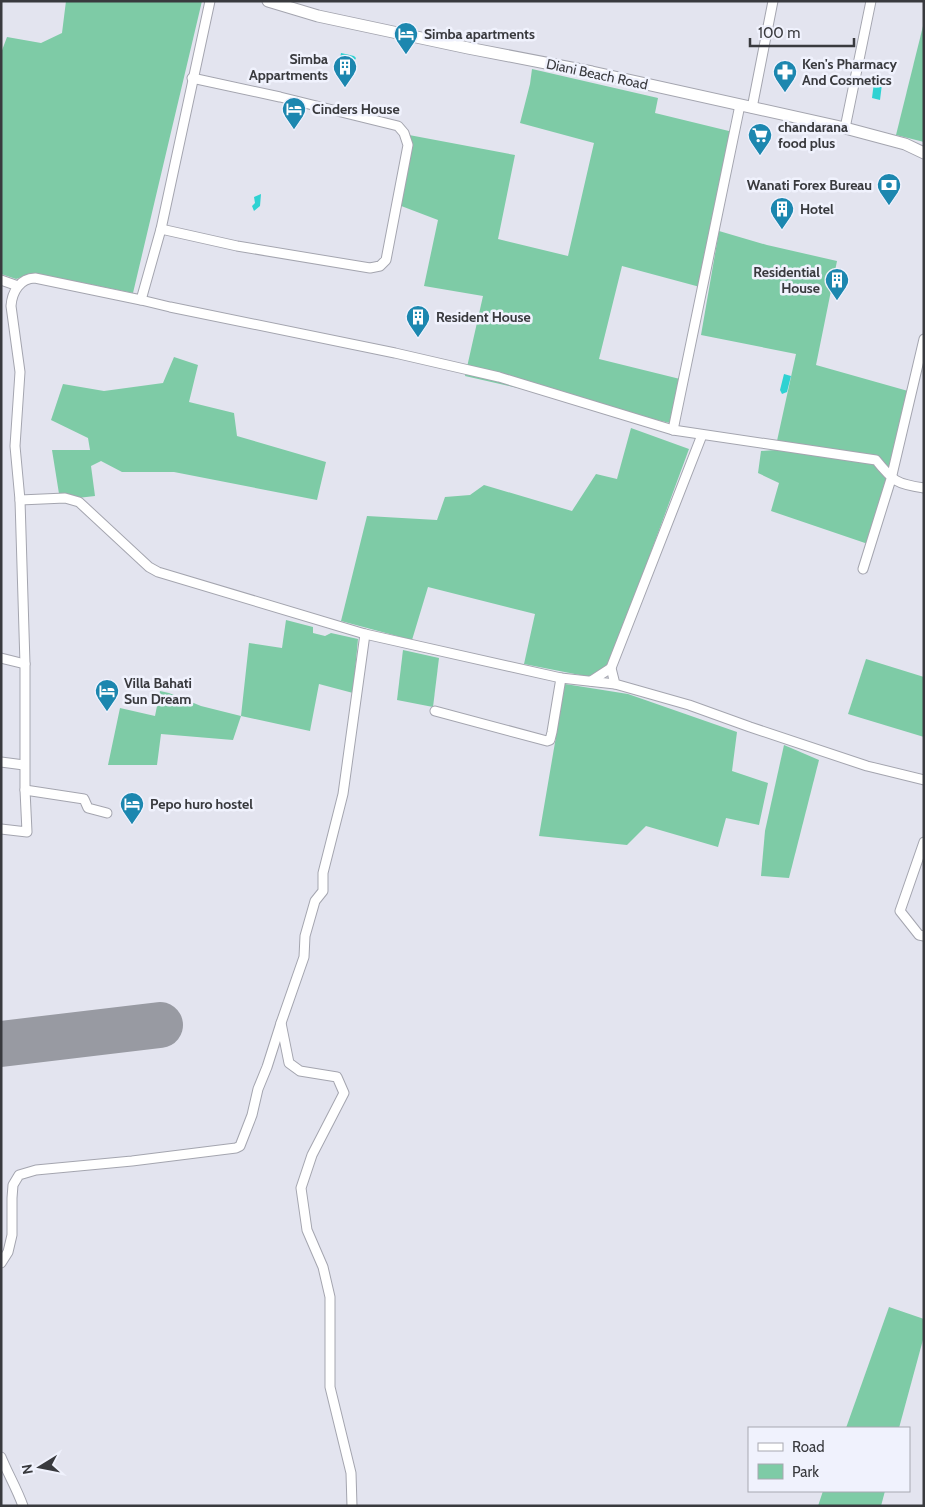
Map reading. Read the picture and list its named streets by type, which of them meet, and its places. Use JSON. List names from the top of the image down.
{
  "streets": {
    "main road": ["Diani Beach Road"]
  },
  "places": {
    "hotel": [
      "Simba apartments",
      "Cinders House",
      "Villa Bahati Sun Dream",
      "Pepo huro hostel"
    ],
    "building": [
      "Simba Appartments",
      "Hotel",
      "Residential House",
      "Resident House"
    ],
    "pharmacy": ["Ken's Pharmacy And Cosmetics"],
    "supermarket": ["chandarana food plus"],
    "bank": ["Wanati Forex Bureau"]
  },
  "legend": ["Road", "Park"],
  "scale_bar": "100 m",
  "north": "left"
}
